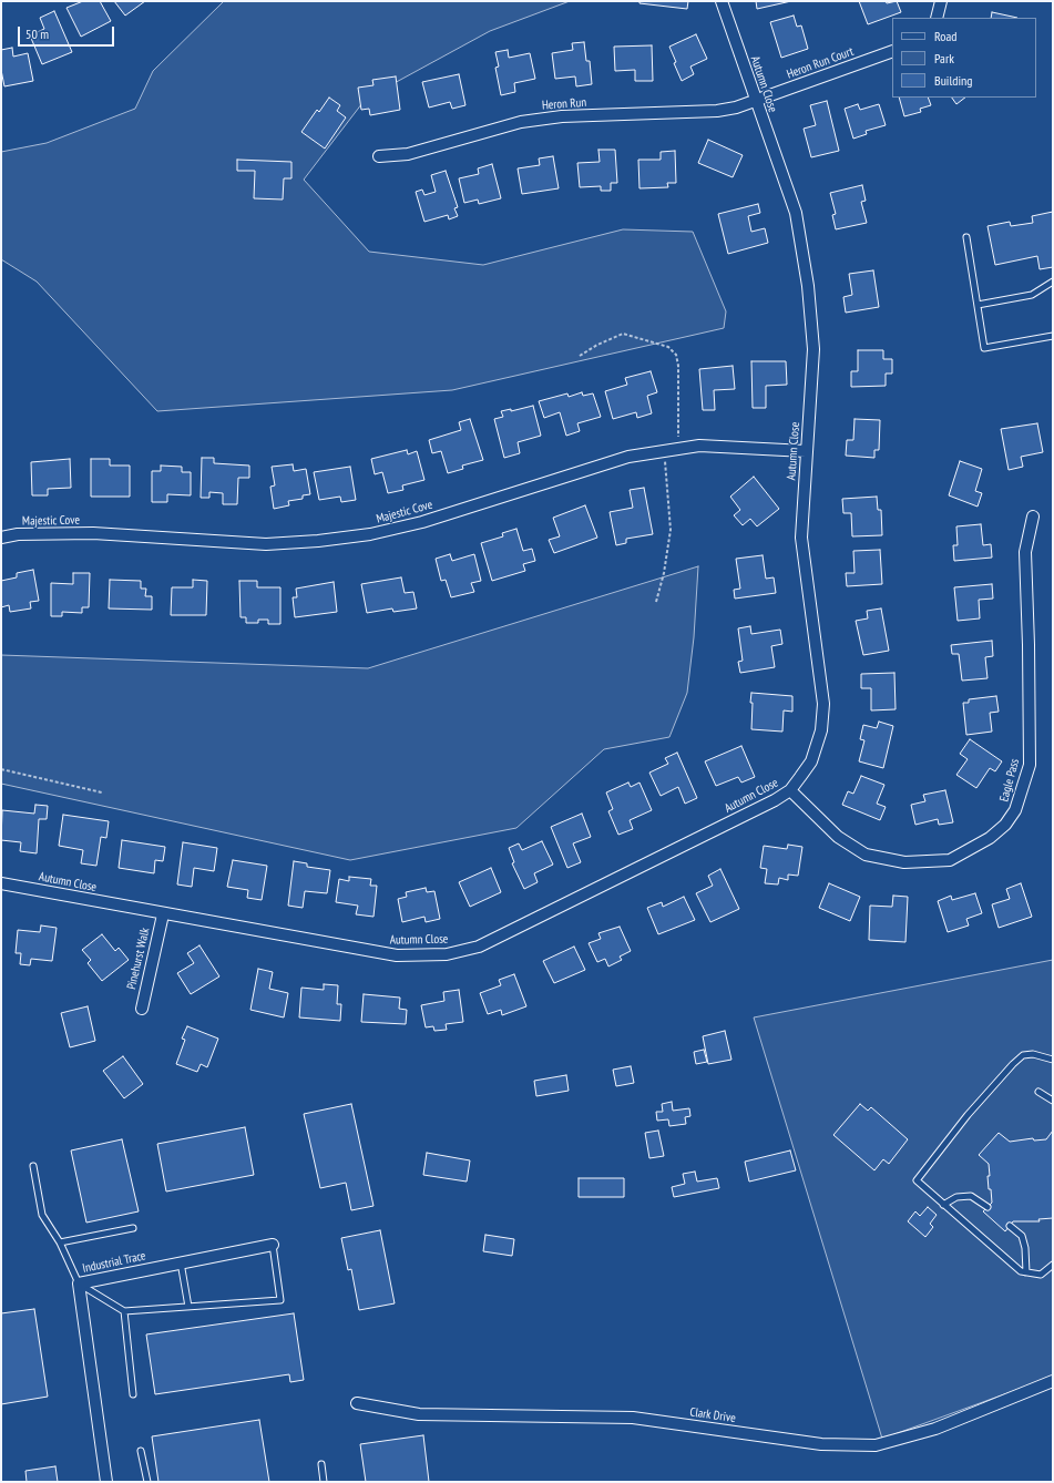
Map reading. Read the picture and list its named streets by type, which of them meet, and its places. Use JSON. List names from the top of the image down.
{
  "streets": {
    "street": [
      "Heron Run Court",
      "Autumn Close",
      "Heron Run",
      "Majestic Cove",
      "Eagle Pass",
      "Pinehurst Walk",
      "Industrial Trace",
      "Clark Drive"
    ]
  },
  "crossings": [
    ["Heron Run Court", "Autumn Close"],
    ["Heron Run Court", "Heron Run"],
    ["Autumn Close", "Heron Run"],
    ["Autumn Close", "Majestic Cove"],
    ["Autumn Close", "Eagle Pass"],
    ["Autumn Close", "Pinehurst Walk"]
  ],
  "legend": ["Road", "Park", "Building"],
  "scale_bar": "50 m"
}
